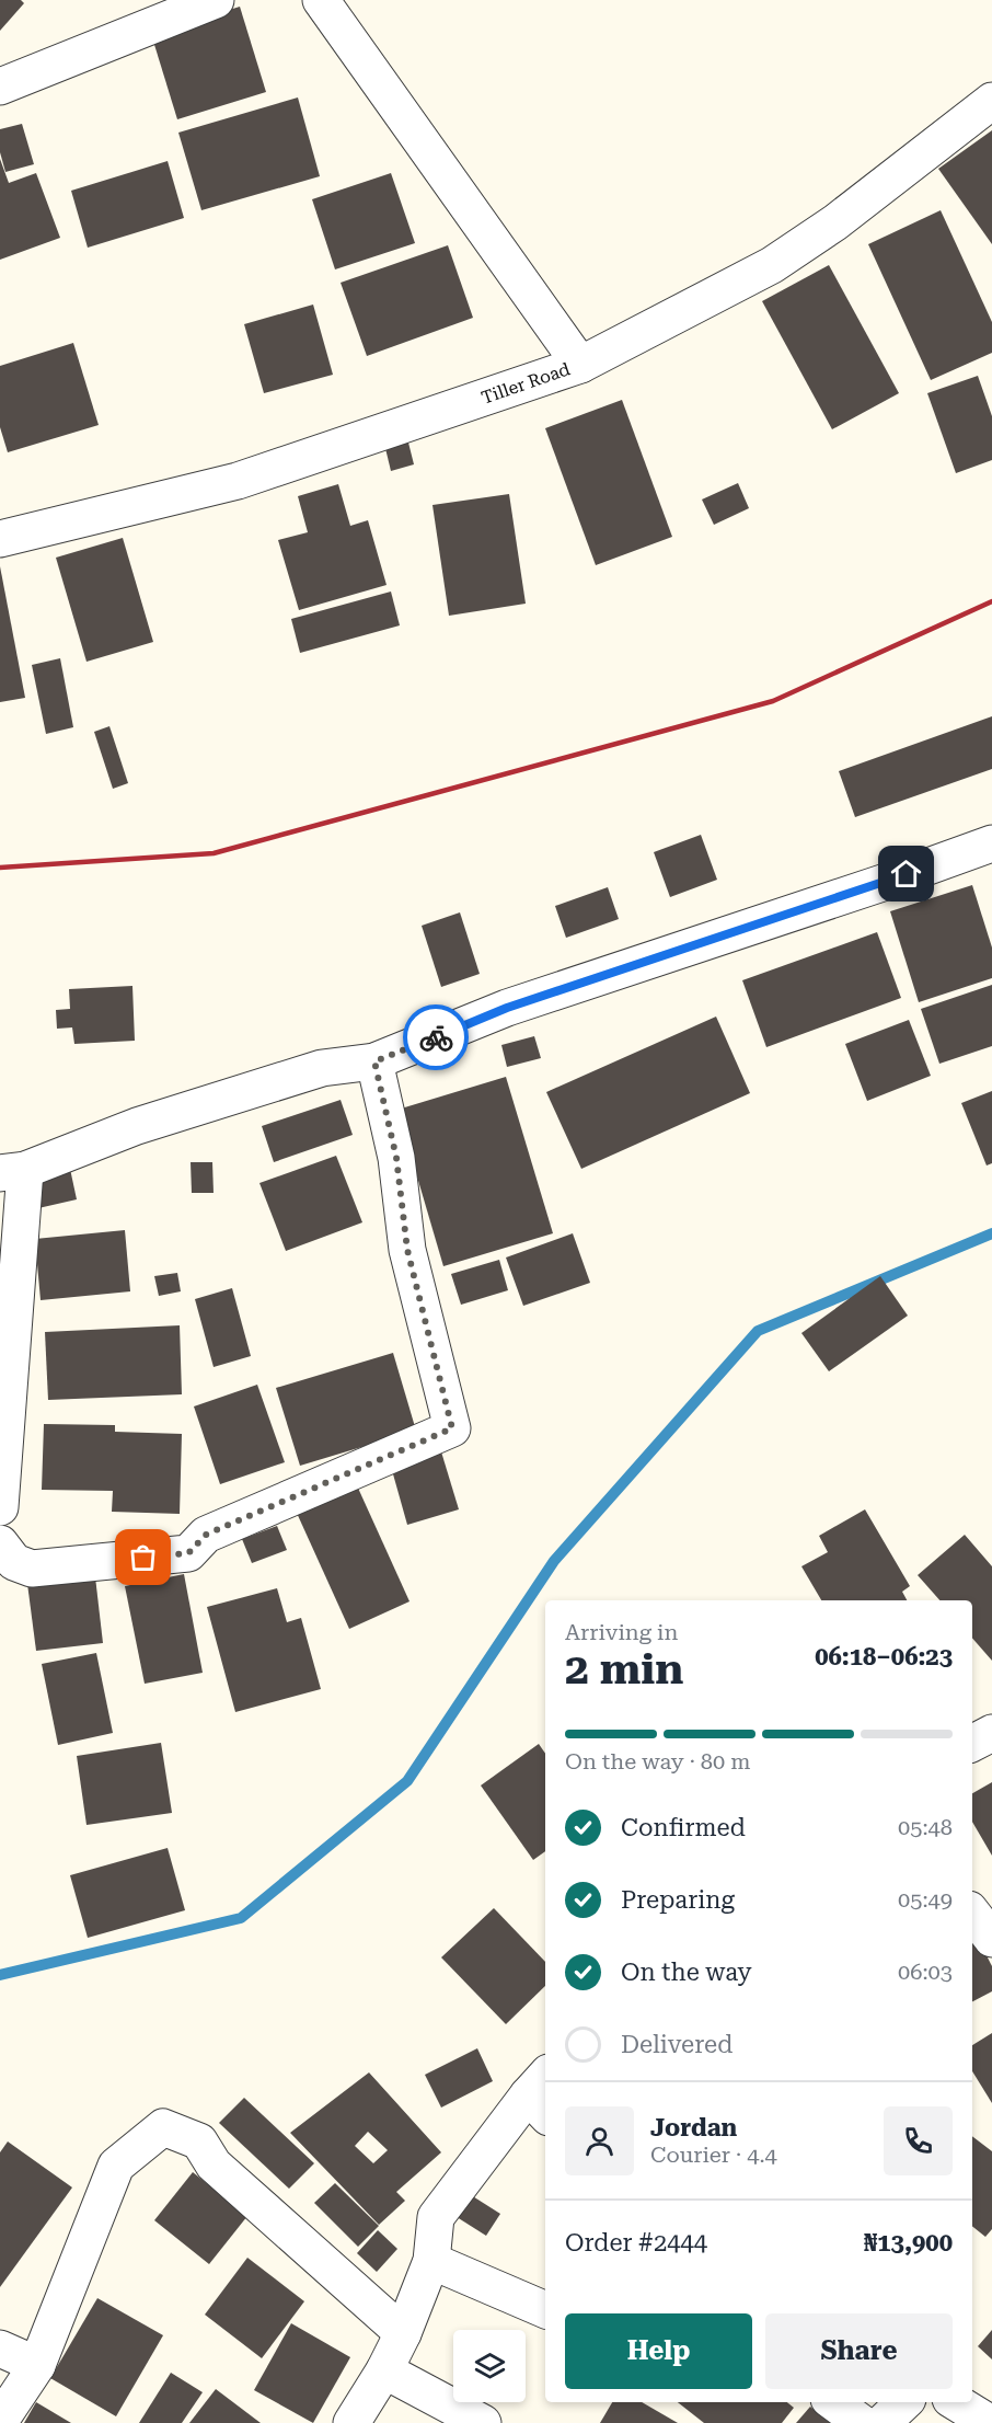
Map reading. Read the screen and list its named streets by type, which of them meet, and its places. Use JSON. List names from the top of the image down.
{
  "streets": {
    "street": ["Tiller Road"]
  },
  "page": {
    "heading": ["2 min", "Arriving in", "06:18–06:23"],
    "panel": [
      "Jordan",
      "Courier · 4.4",
      "Order #2444",
      "₦13,900"
    ],
    "bar": "On the way · 80 m",
    "list": [
      ["Confirmed", "05:48"],
      ["Preparing", "05:49"],
      ["On the way", "06:03"],
      "Delivered"
    ],
    "buttons": ["Help", "Share"]
  }
}
